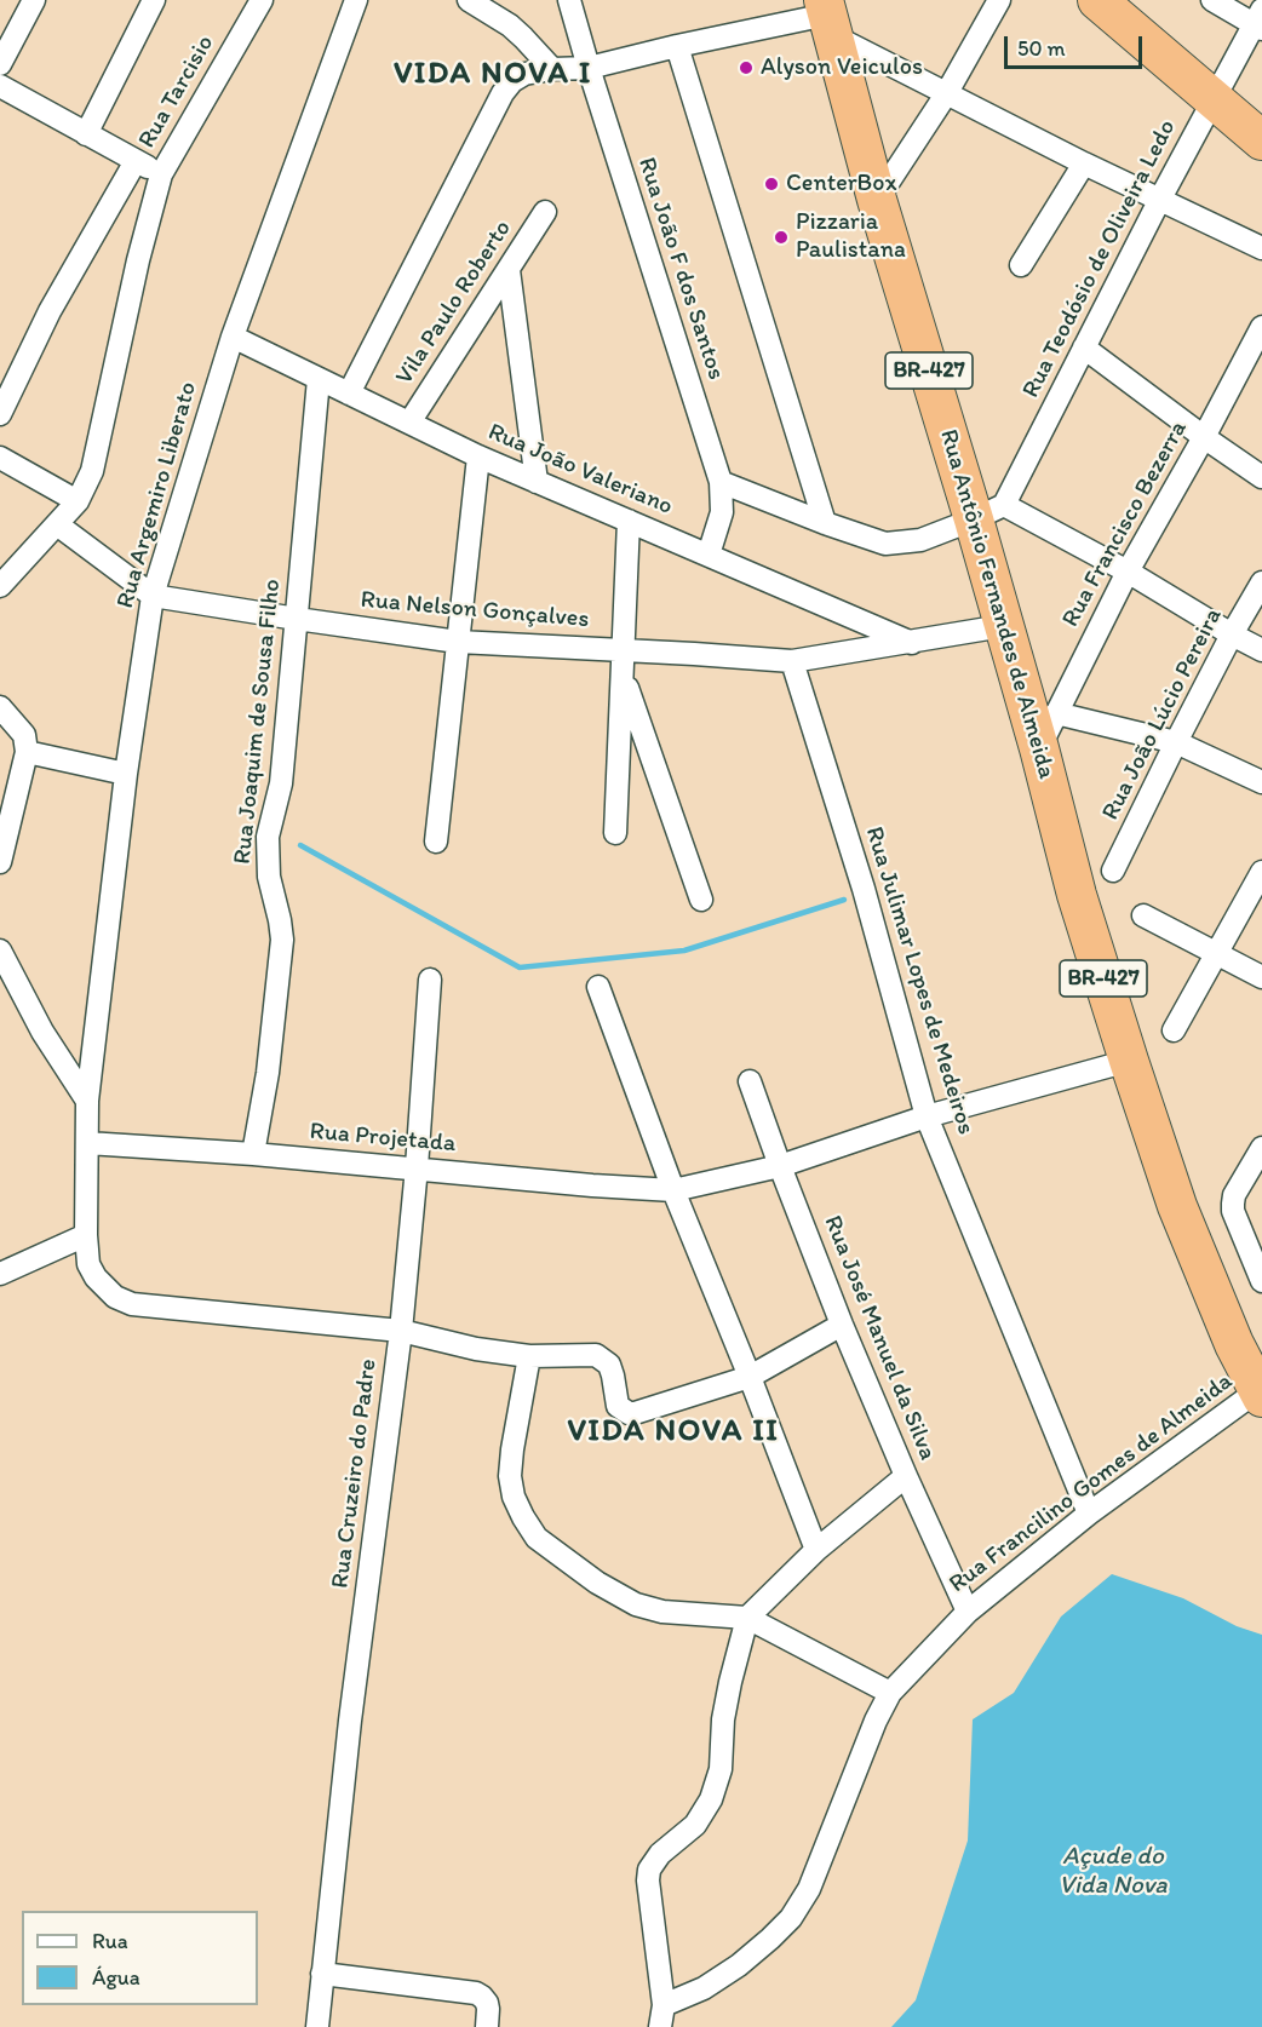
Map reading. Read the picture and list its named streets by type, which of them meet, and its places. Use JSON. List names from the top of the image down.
{
  "streets": {
    "highway": ["BR-427", "Rua Antônio Fernandes de Almeida"],
    "street": [
      "Rua Tarcisio",
      "Rua Teodósio de Oliveira Ledo",
      "Rua João F dos Santos",
      "Vila Paulo Roberto",
      "Rua João Valeriano",
      "Rua Argemiro Liberato",
      "Rua Francisco Bezerra",
      "Rua Nelson Gonçalves",
      "Rua João Lúcio Pereira",
      "Rua Joaquim de Sousa Filho",
      "Rua Julimar Lopes de Medeiros",
      "Rua Projetada",
      "Rua José Manuel da Silva",
      "Rua Cruzeiro do Padre",
      "Rua Francilino Gomes de Almeida"
    ]
  },
  "crossings": [
    ["Rua Tarcisio", "Rua Nelson Gonçalves"],
    ["Rua Teodósio de Oliveira Ledo", "Rua Antônio Fernandes de Almeida"],
    ["Rua João F dos Santos", "Rua João Valeriano"],
    ["Vila Paulo Roberto", "Rua João Valeriano"],
    ["Rua João Valeriano", "Rua Argemiro Liberato"],
    ["Rua João Valeriano", "Rua Nelson Gonçalves"],
    ["Rua João Valeriano", "Rua Joaquim de Sousa Filho"],
    ["Rua Argemiro Liberato", "Rua Nelson Gonçalves"],
    ["Rua Argemiro Liberato", "Rua Projetada"],
    ["Rua Argemiro Liberato", "Rua Cruzeiro do Padre"],
    ["Rua Francisco Bezerra", "Rua Antônio Fernandes de Almeida"],
    ["Rua Antônio Fernandes de Almeida", "Rua Nelson Gonçalves"],
    ["Rua Antônio Fernandes de Almeida", "Rua Projetada"],
    ["Rua Antônio Fernandes de Almeida", "Rua Francilino Gomes de Almeida"],
    ["Rua Nelson Gonçalves", "Rua Joaquim de Sousa Filho"],
    ["Rua Nelson Gonçalves", "Rua Julimar Lopes de Medeiros"],
    ["Rua Joaquim de Sousa Filho", "Rua Projetada"],
    ["Rua Julimar Lopes de Medeiros", "Rua Projetada"],
    ["Rua Julimar Lopes de Medeiros", "Rua Francilino Gomes de Almeida"],
    ["Rua Projetada", "Rua José Manuel da Silva"],
    ["Rua Projetada", "Rua Cruzeiro do Padre"],
    ["Rua José Manuel da Silva", "Rua Francilino Gomes de Almeida"]
  ],
  "districts": ["VIDA NOVA I", "VIDA NOVA II"],
  "water": ["Açude do Vida Nova"],
  "places": ["Alyson Veiculos", "CenterBox", "Pizzaria Paulistana"],
  "legend": ["Rua", "Água"],
  "scale_bar": "50 m"
}
